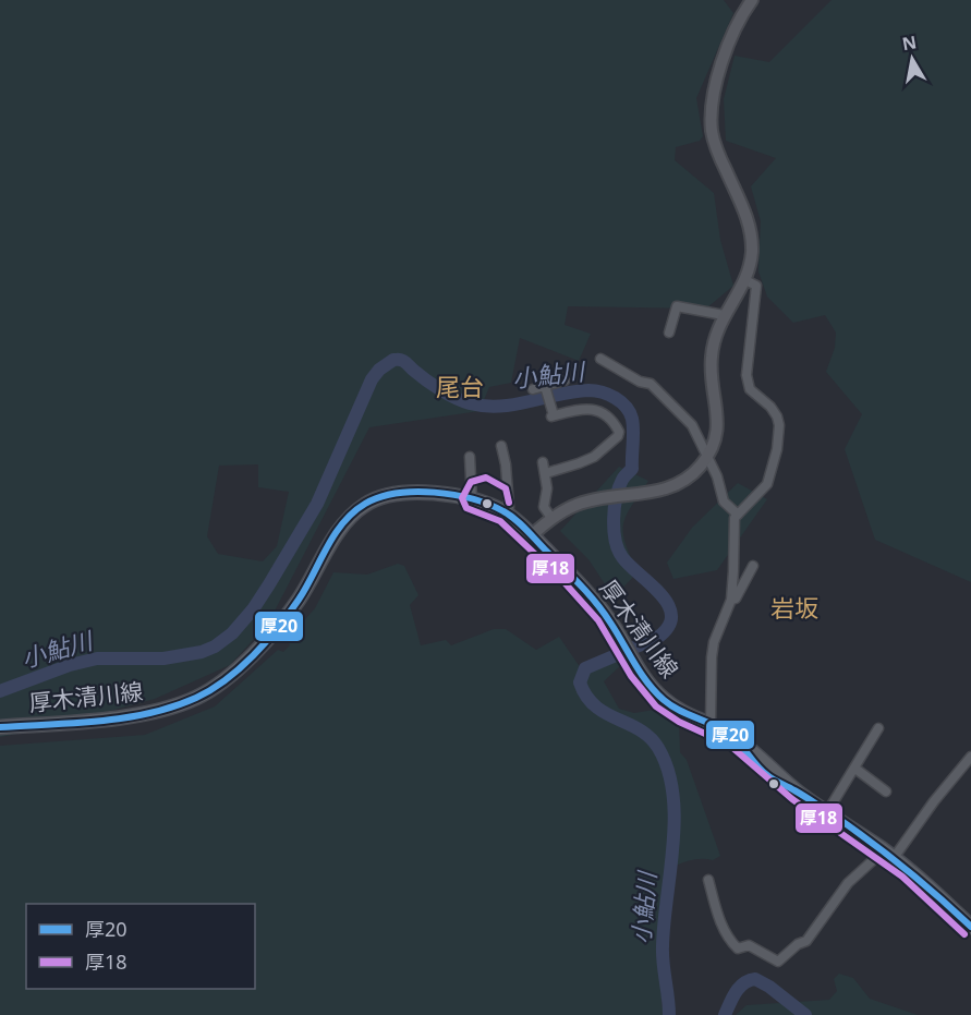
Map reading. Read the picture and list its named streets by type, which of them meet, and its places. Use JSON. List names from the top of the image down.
{
  "streets": {
    "main road": ["厚木清川線"]
  },
  "districts": ["尾台", "岩坂"],
  "water": ["小鮎川"],
  "lines": ["transit line 厚18", "transit line 厚20"],
  "legend": ["厚20", "厚18"],
  "north": "top"
}
